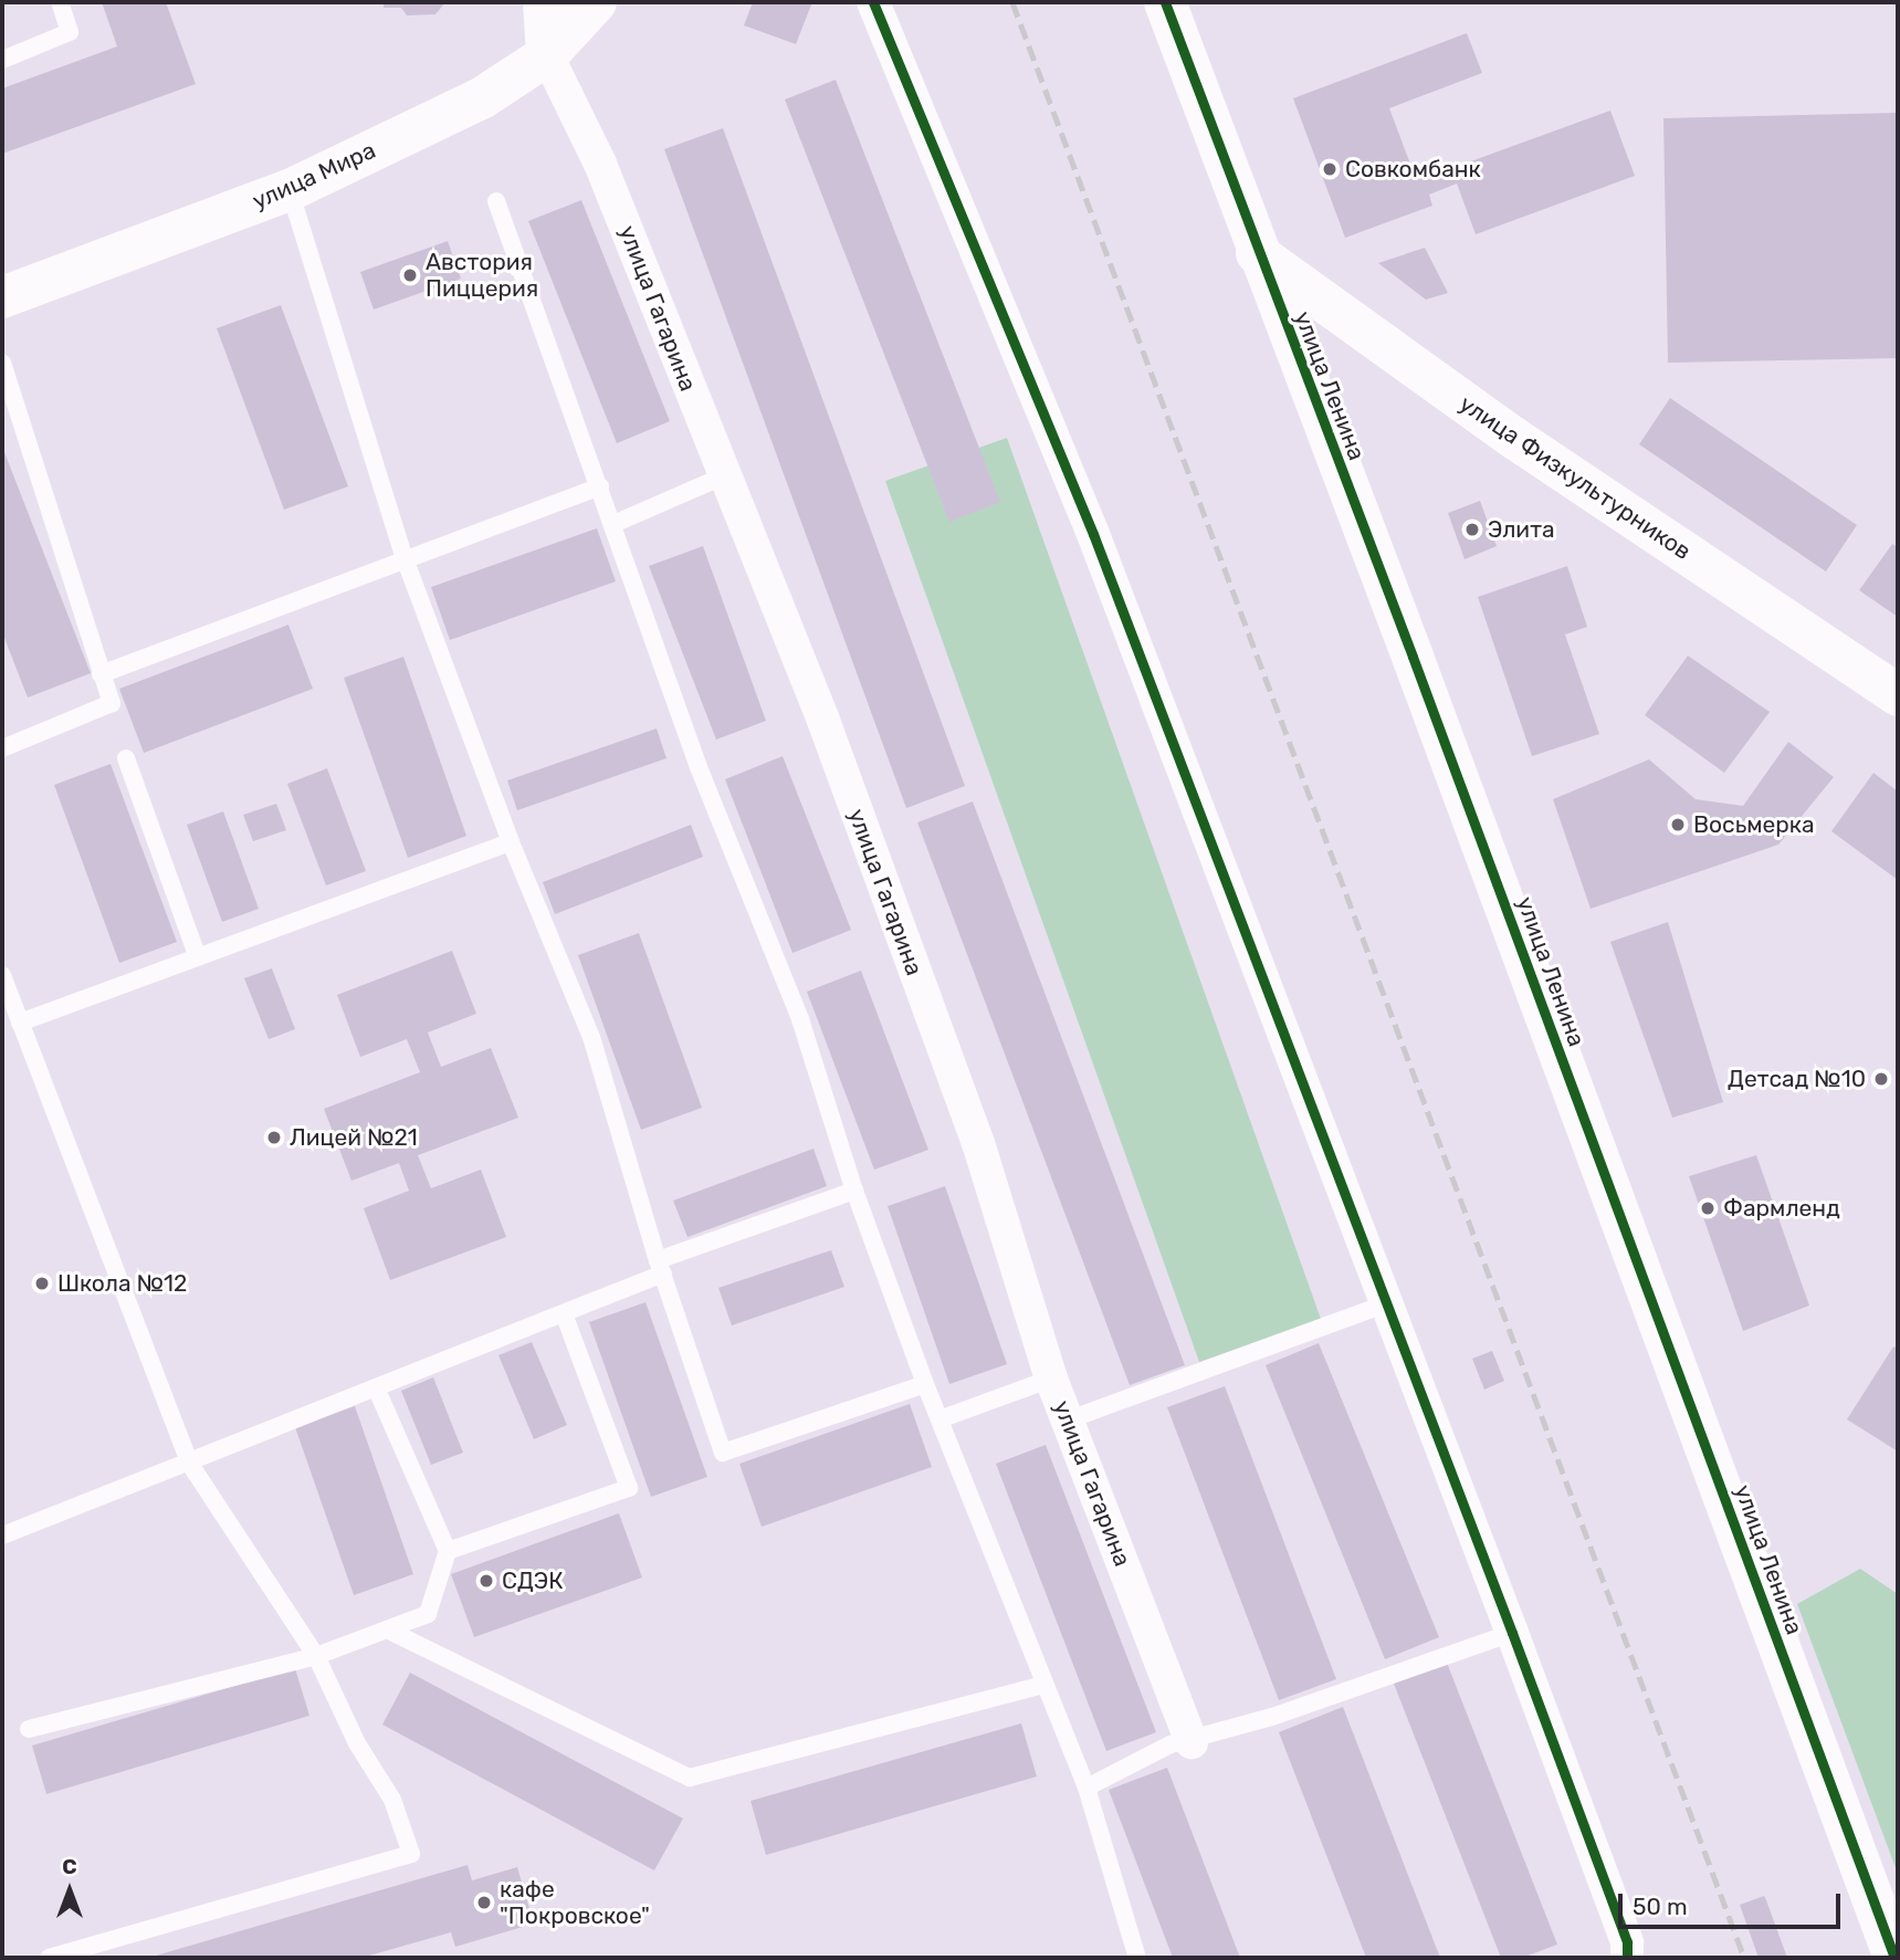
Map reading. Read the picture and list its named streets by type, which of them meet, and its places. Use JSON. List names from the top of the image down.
{
  "streets": {
    "street": [
      "улица Мира",
      "улица Гагарина",
      "улица Ленина",
      "улица Физкультурников"
    ]
  },
  "crossings": [
    ["улица Мира", "улица Гагарина"],
    ["улица Ленина", "улица Физкультурников"]
  ],
  "places": [
    "Совкомбанк",
    "Австория Пиццерия",
    "Элита",
    "Восьмерка",
    "Детсад №10",
    "Лицей №21",
    "Фармленд",
    "Школа №12",
    "СДЭК",
    "кафе \"Покровское\""
  ],
  "scale_bar": "50 m",
  "north": "top"
}
